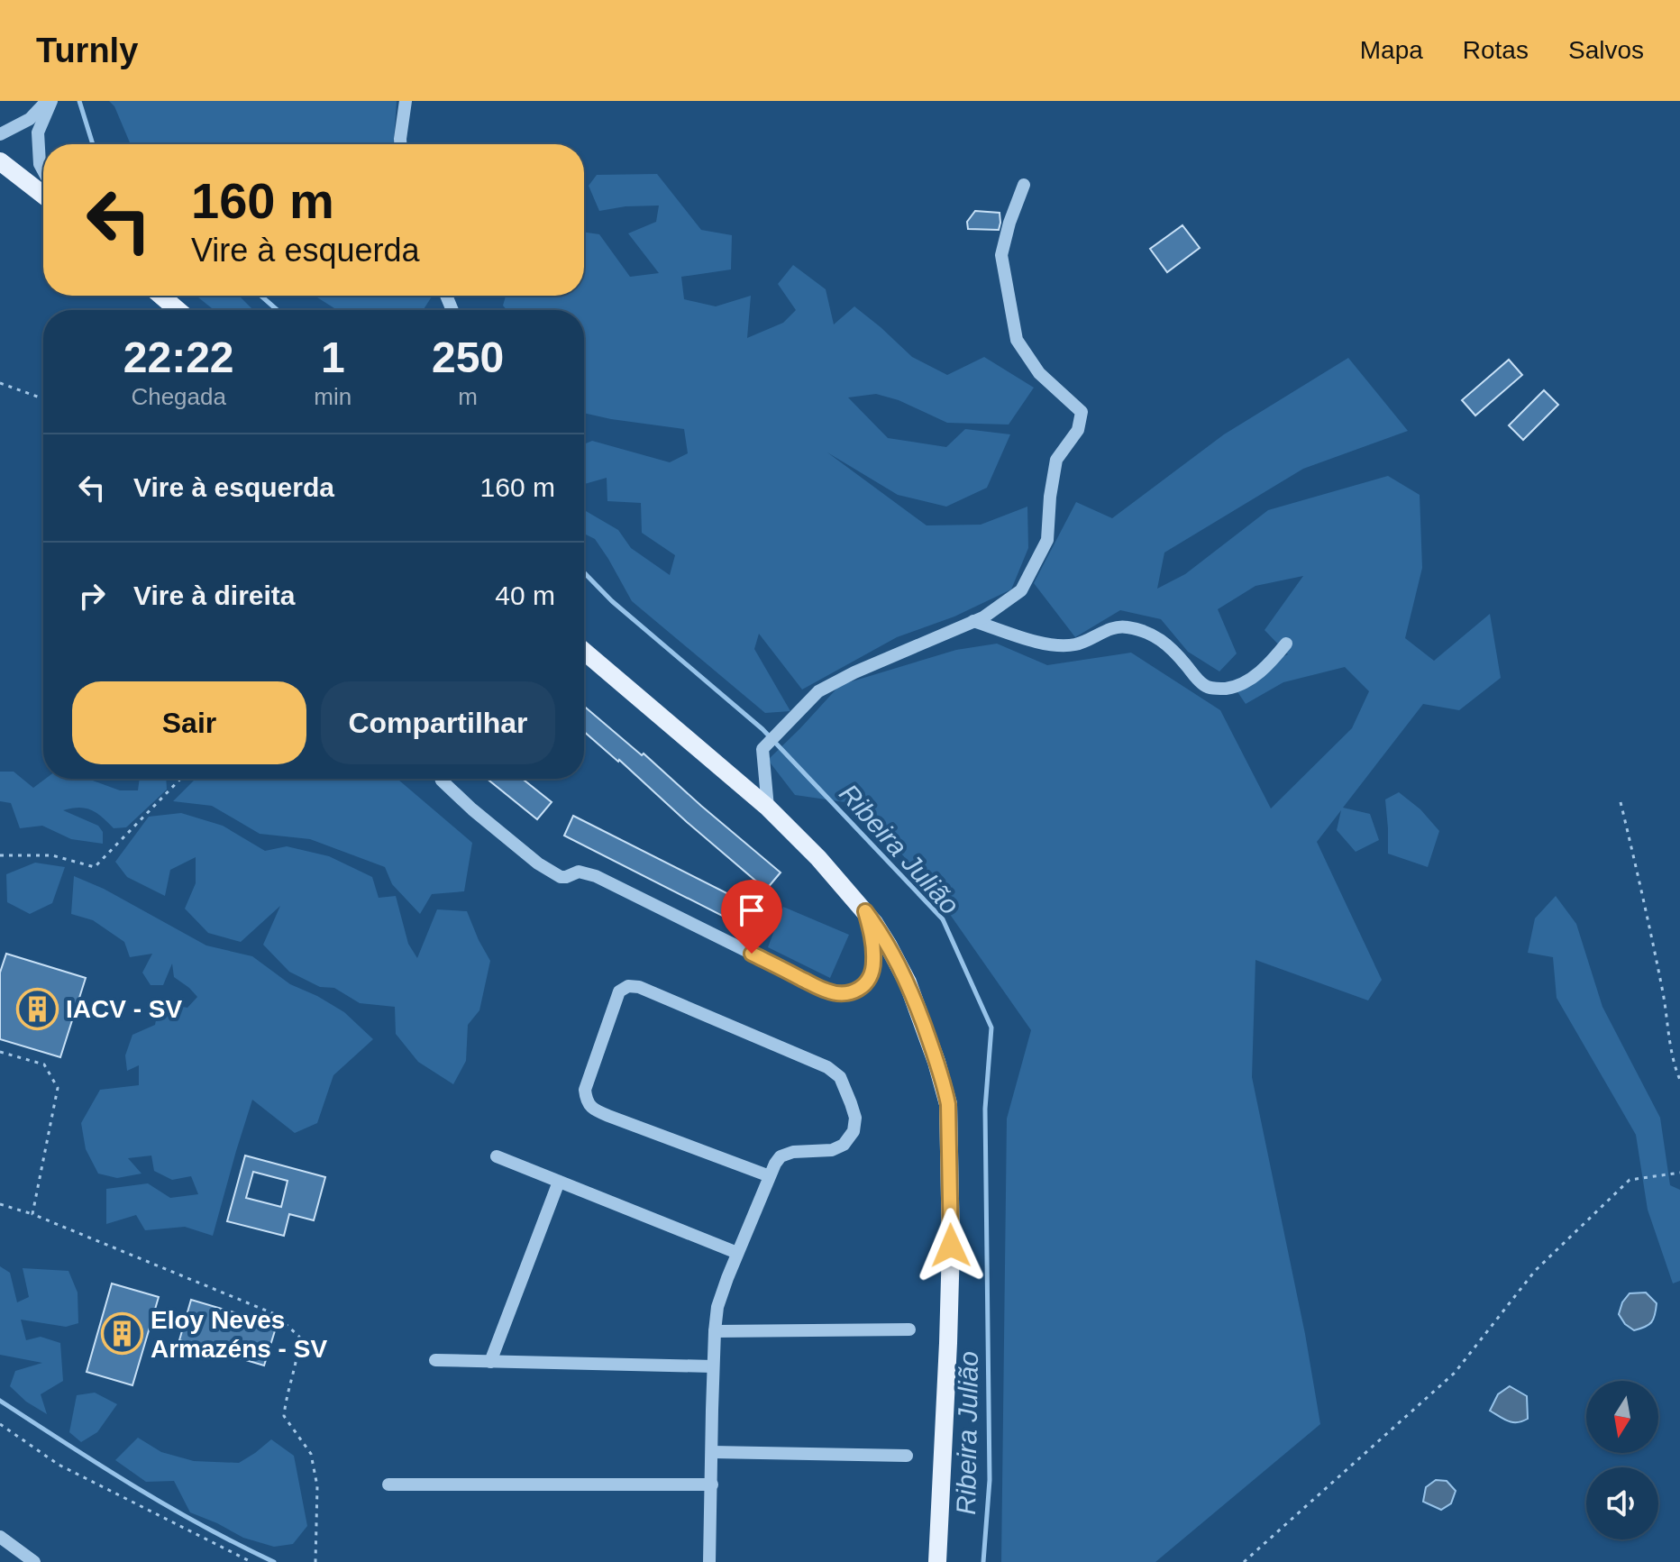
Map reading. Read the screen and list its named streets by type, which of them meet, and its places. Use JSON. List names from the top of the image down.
{
  "water": ["Ribeira Julião"],
  "places": {
    "building": ["IACV - SV", "Eloy Neves Armazéns - SV"]
  },
  "north": "bottom",
  "page": {
    "header": "Turnly",
    "nav": ["Mapa", "Rotas", "Salvos"],
    "turn": ["160 m", "Vire à esquerda"],
    "eta": [
      "22:22",
      "Chegada",
      "1",
      "min",
      "250",
      "m"
    ],
    "list": [
      {
        "name": "Vire à esquerda",
        "value": "160 m"
      },
      {
        "name": "Vire à direita",
        "value": "40 m"
      }
    ],
    "buttons": ["Sair", "Compartilhar"]
  }
}
